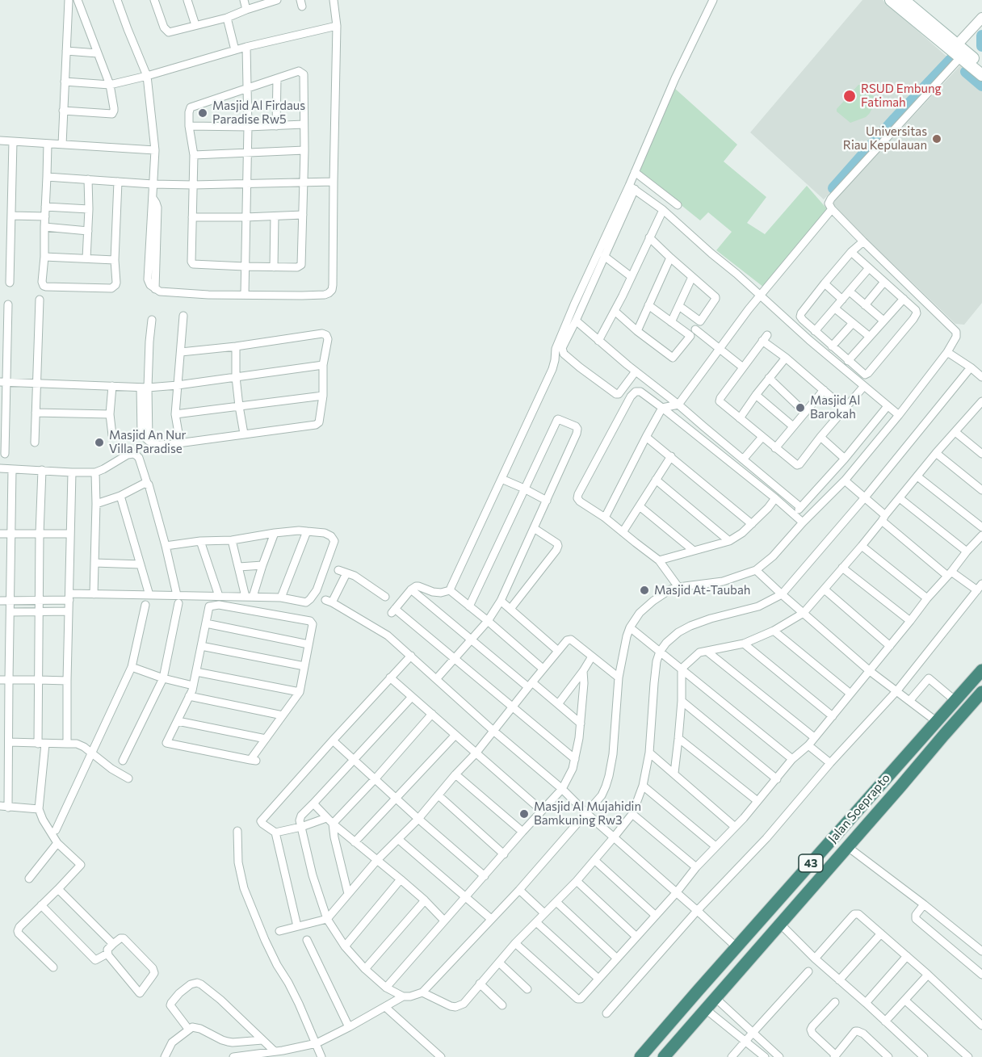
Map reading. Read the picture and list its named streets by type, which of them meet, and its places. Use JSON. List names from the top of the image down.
{
  "streets": {
    "highway": ["Jalan Soeprapto", "43"]
  },
  "places": [
    "RSUD Embung Fatimah",
    "Masjid Al Firdaus Paradise Rw5",
    "Universitas Riau Kepulauan",
    "Masjid Al Barokah",
    "Masjid An Nur Villa Paradise",
    "Masjid At-Taubah",
    "Masjid Al Mujahidin Bamkuning Rw3"
  ]
}
